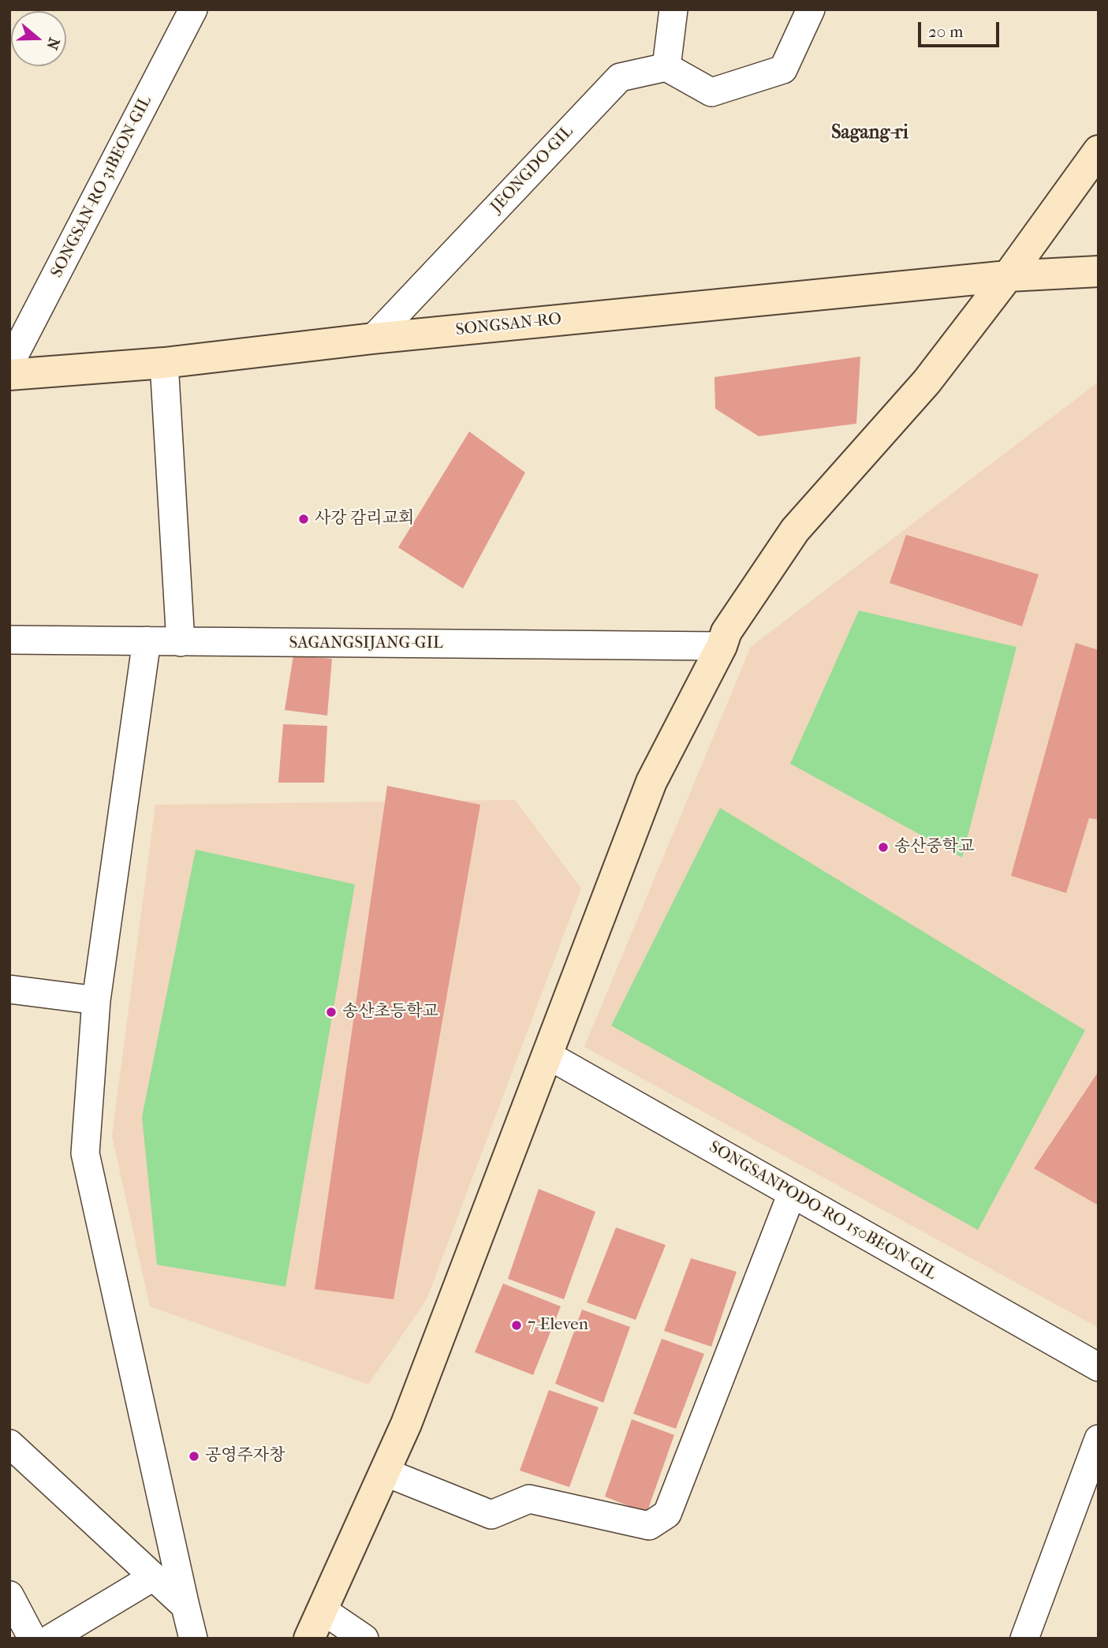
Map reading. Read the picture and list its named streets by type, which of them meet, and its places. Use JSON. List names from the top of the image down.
{
  "streets": {
    "main road": ["SONGSAN-RO"],
    "street": [
      "JEONGDO-GIL",
      "SONGSAN-RO 31BEON-GIL",
      "SAGANGSIJANG-GIL",
      "SONGSANPODO-RO 150BEON-GIL"
    ]
  },
  "crossings": [
    ["JEONGDO-GIL", "SONGSAN-RO"]
  ],
  "districts": ["Sagang-ri"],
  "places": [
    "사강 감리교회",
    "송산중학교",
    "송산초등학교",
    "7-Eleven",
    "공영주자창"
  ],
  "scale_bar": "20 m",
  "north": "right"
}
